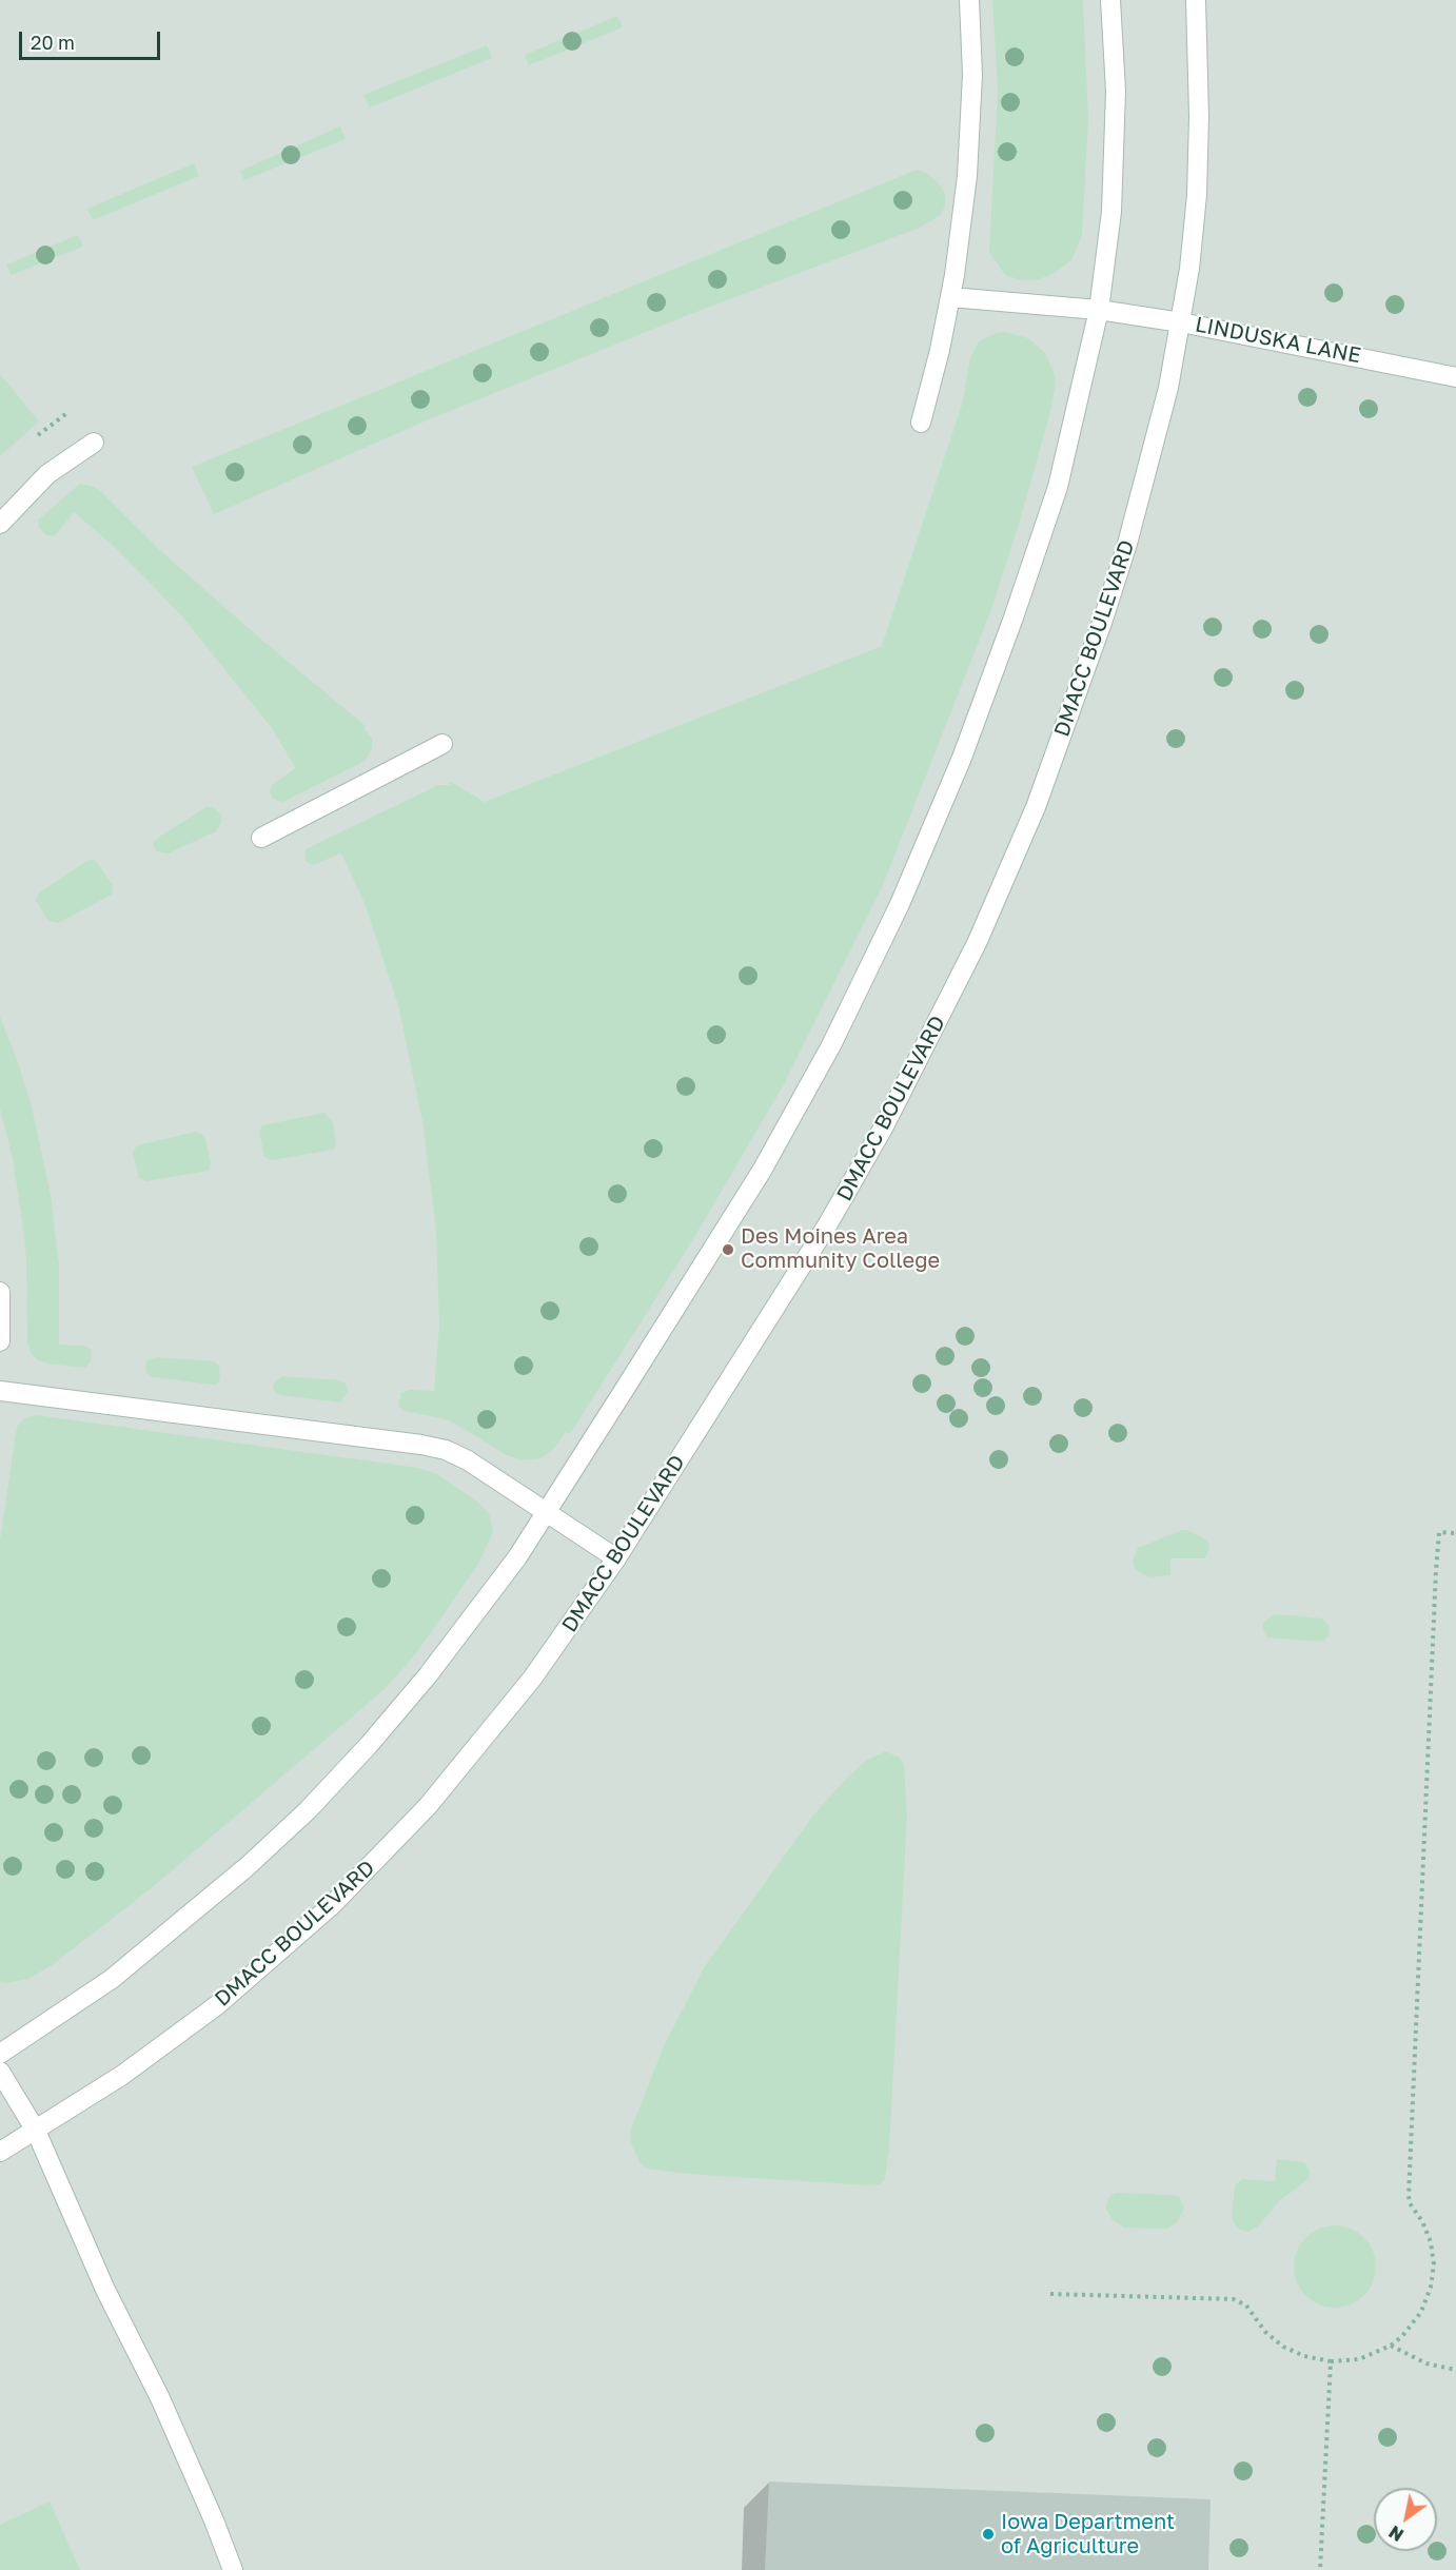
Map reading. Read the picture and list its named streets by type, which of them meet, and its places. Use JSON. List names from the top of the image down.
{
  "streets": {
    "street": ["LINDUSKA LANE", "DMACC BOULEVARD"]
  },
  "crossings": [
    ["LINDUSKA LANE", "DMACC BOULEVARD"]
  ],
  "places": ["Des Moines Area Community College", "Iowa Department of Agriculture"],
  "scale_bar": "20 m",
  "north": "bottom left"
}
